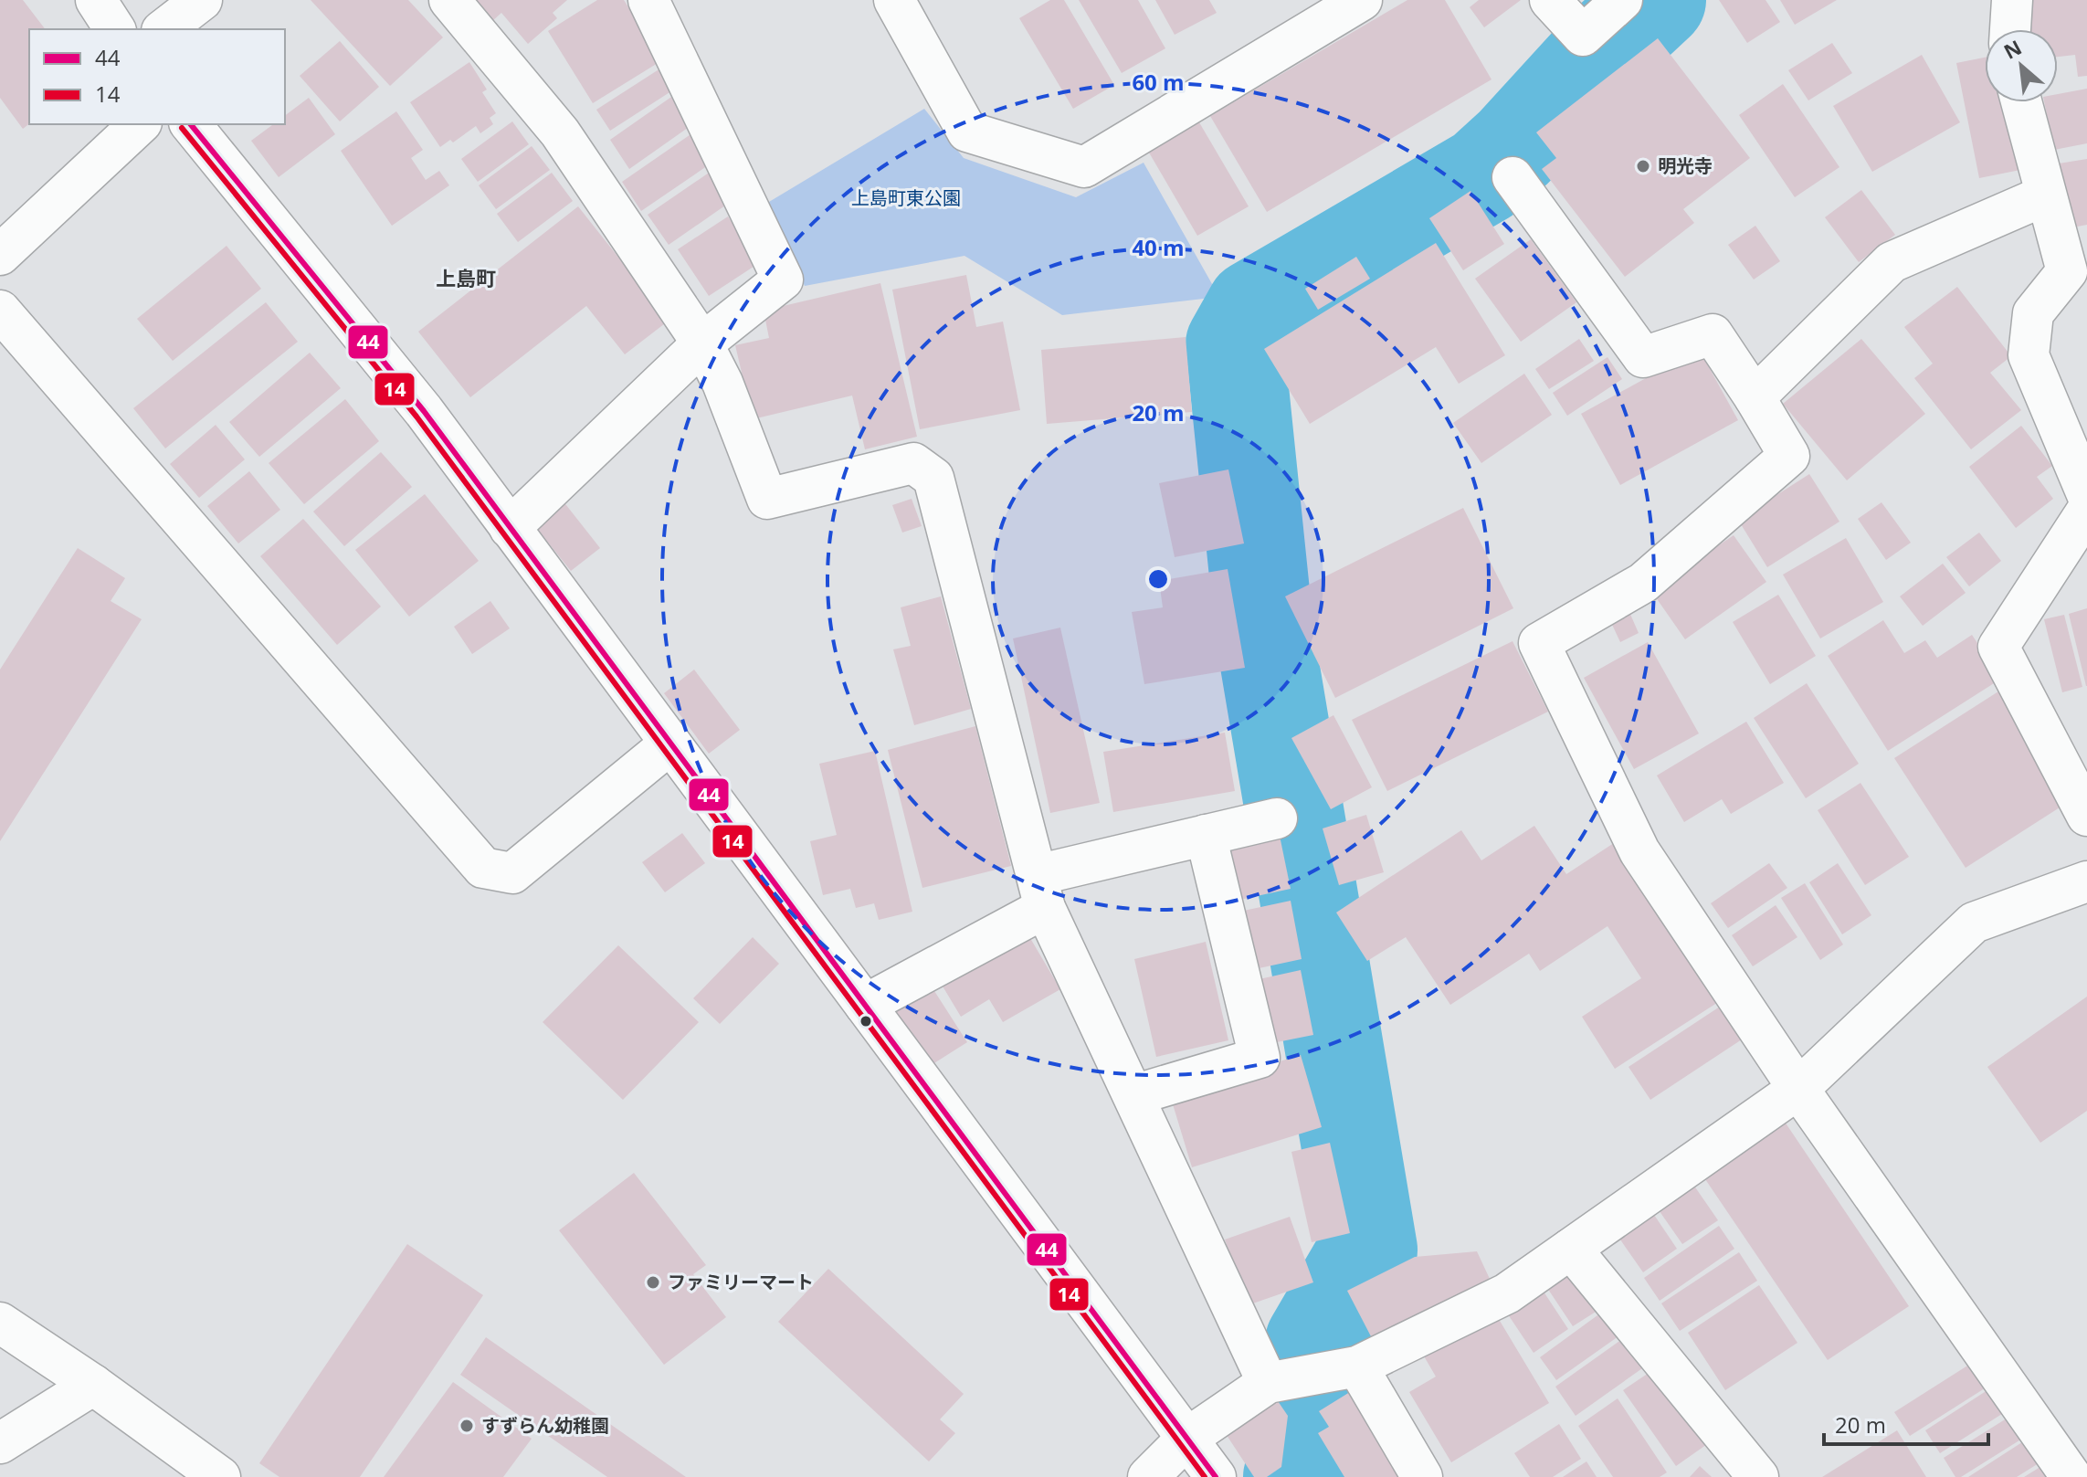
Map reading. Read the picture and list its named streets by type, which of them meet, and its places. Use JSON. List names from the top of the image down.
{
  "districts": ["上島町"],
  "parks": ["上島町東公園"],
  "places": ["明光寺", "ファミリーマート", "すずらん幼稚園"],
  "lines": ["transit line 44", "transit line 14"],
  "legend": ["44", "14"],
  "scale_bar": "20 m",
  "north": "top left",
  "rings": ["60 m", "40 m", "20 m"]
}
